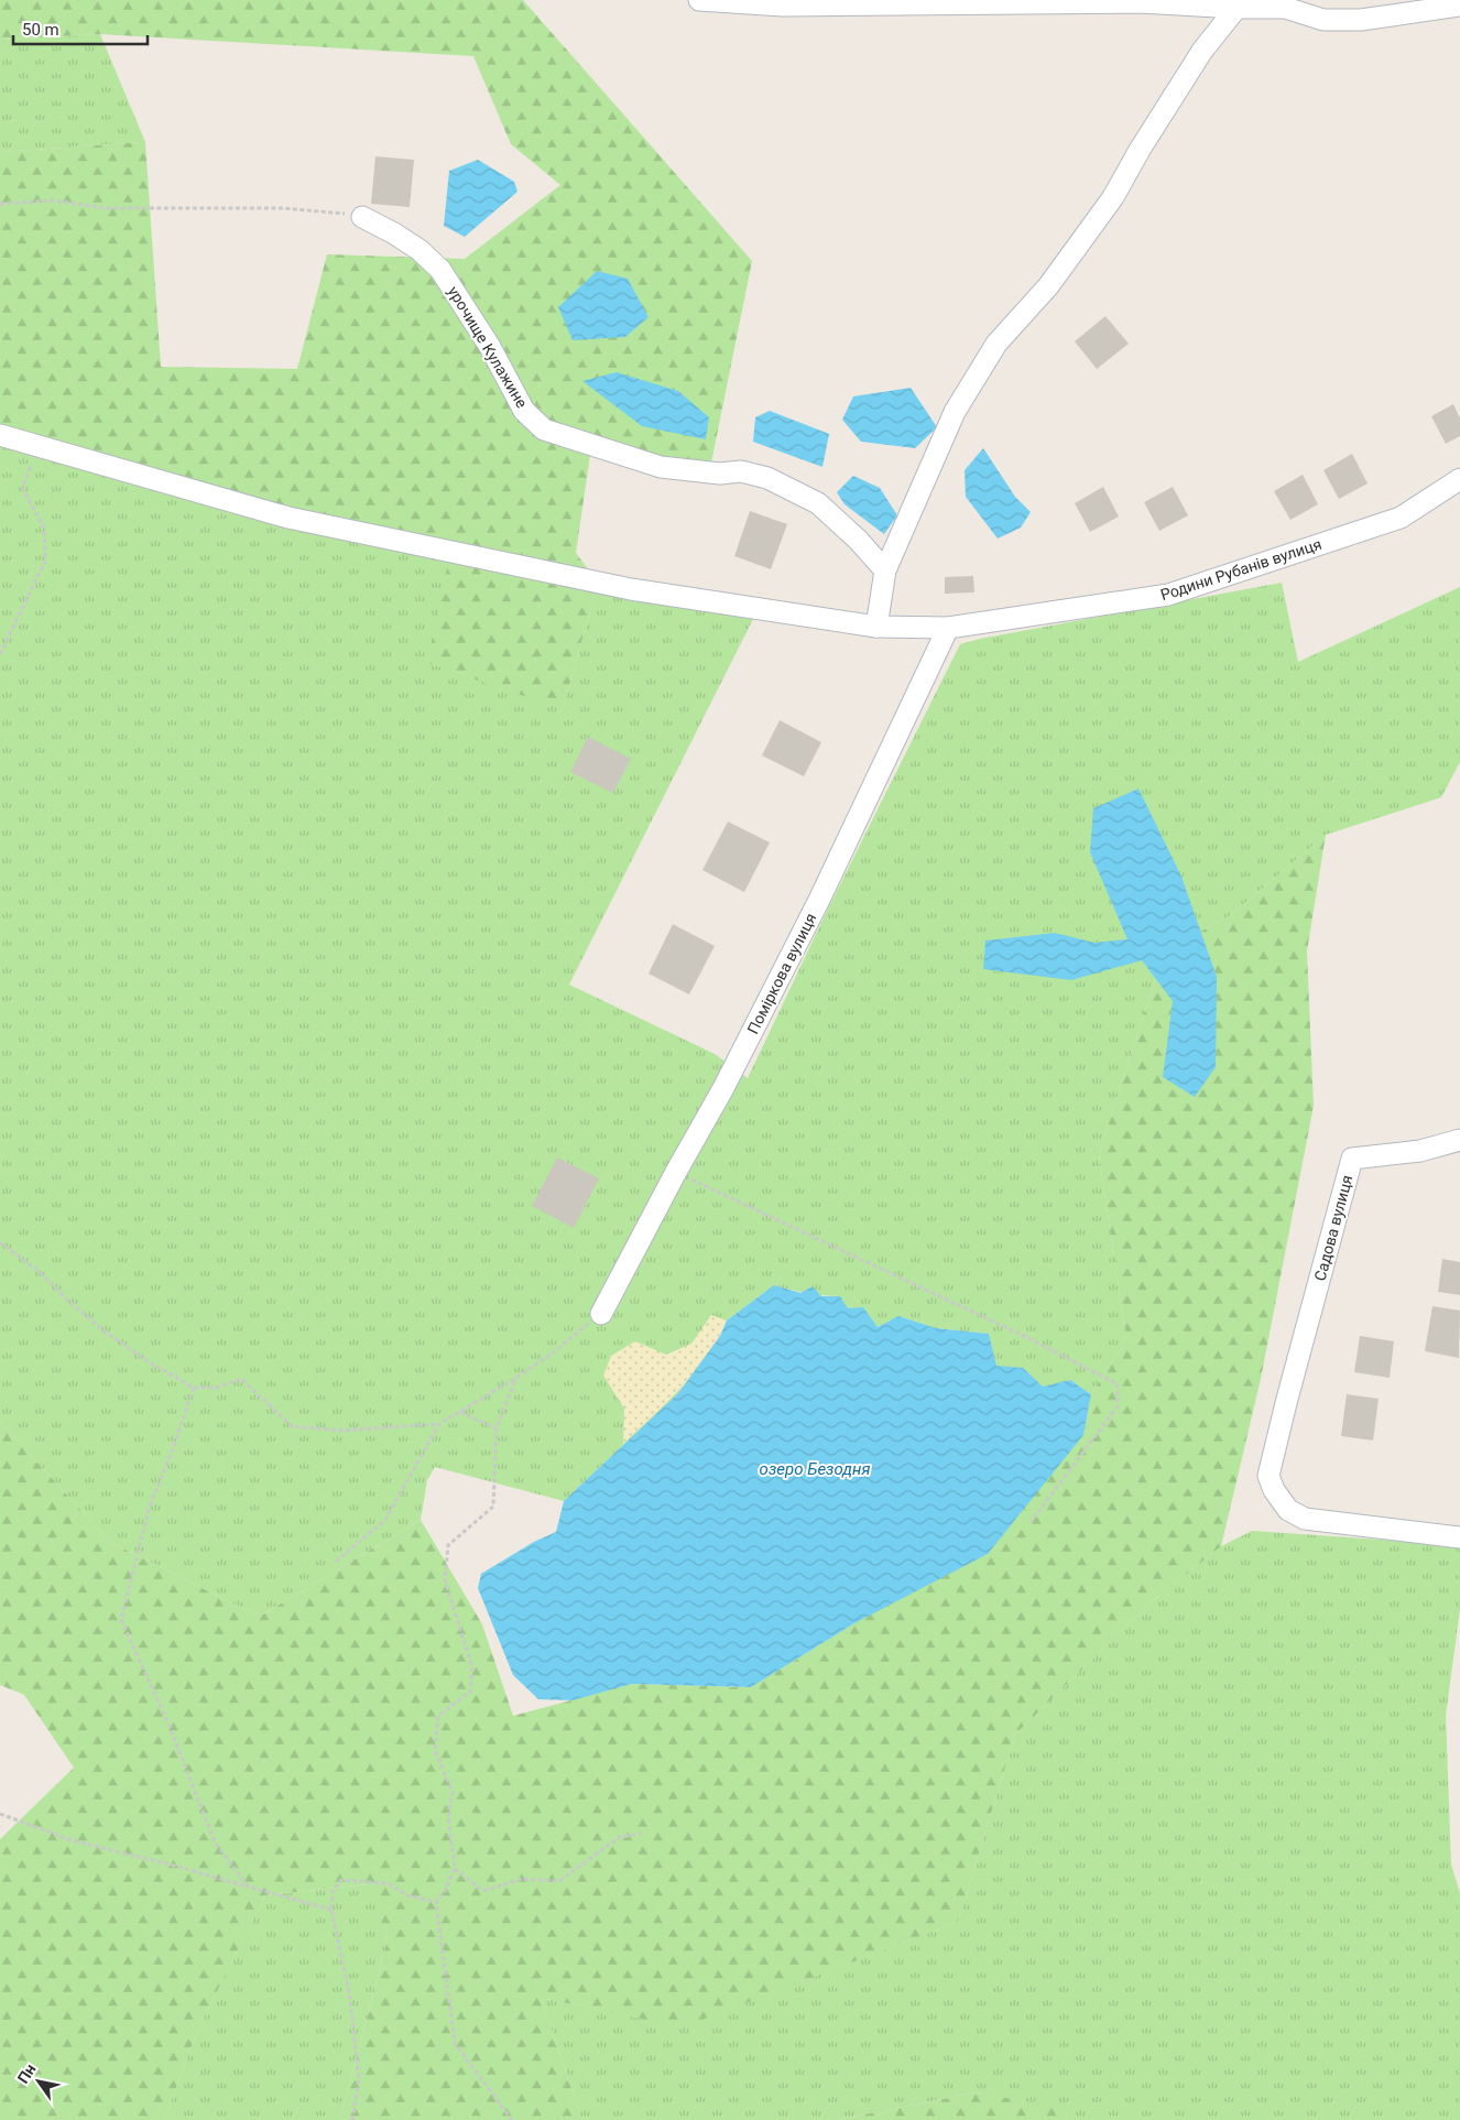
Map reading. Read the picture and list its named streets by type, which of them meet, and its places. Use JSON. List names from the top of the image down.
{
  "streets": {
    "street": [
      "урочище Кулажине",
      "Родини Рубанів вулиця",
      "Поміркова вулиця",
      "Садова вулиця"
    ]
  },
  "crossings": [
    ["Родини Рубанів вулиця", "Поміркова вулиця"]
  ],
  "water": ["озеро Безодня"],
  "scale_bar": "50 m",
  "north": "top left"
}
